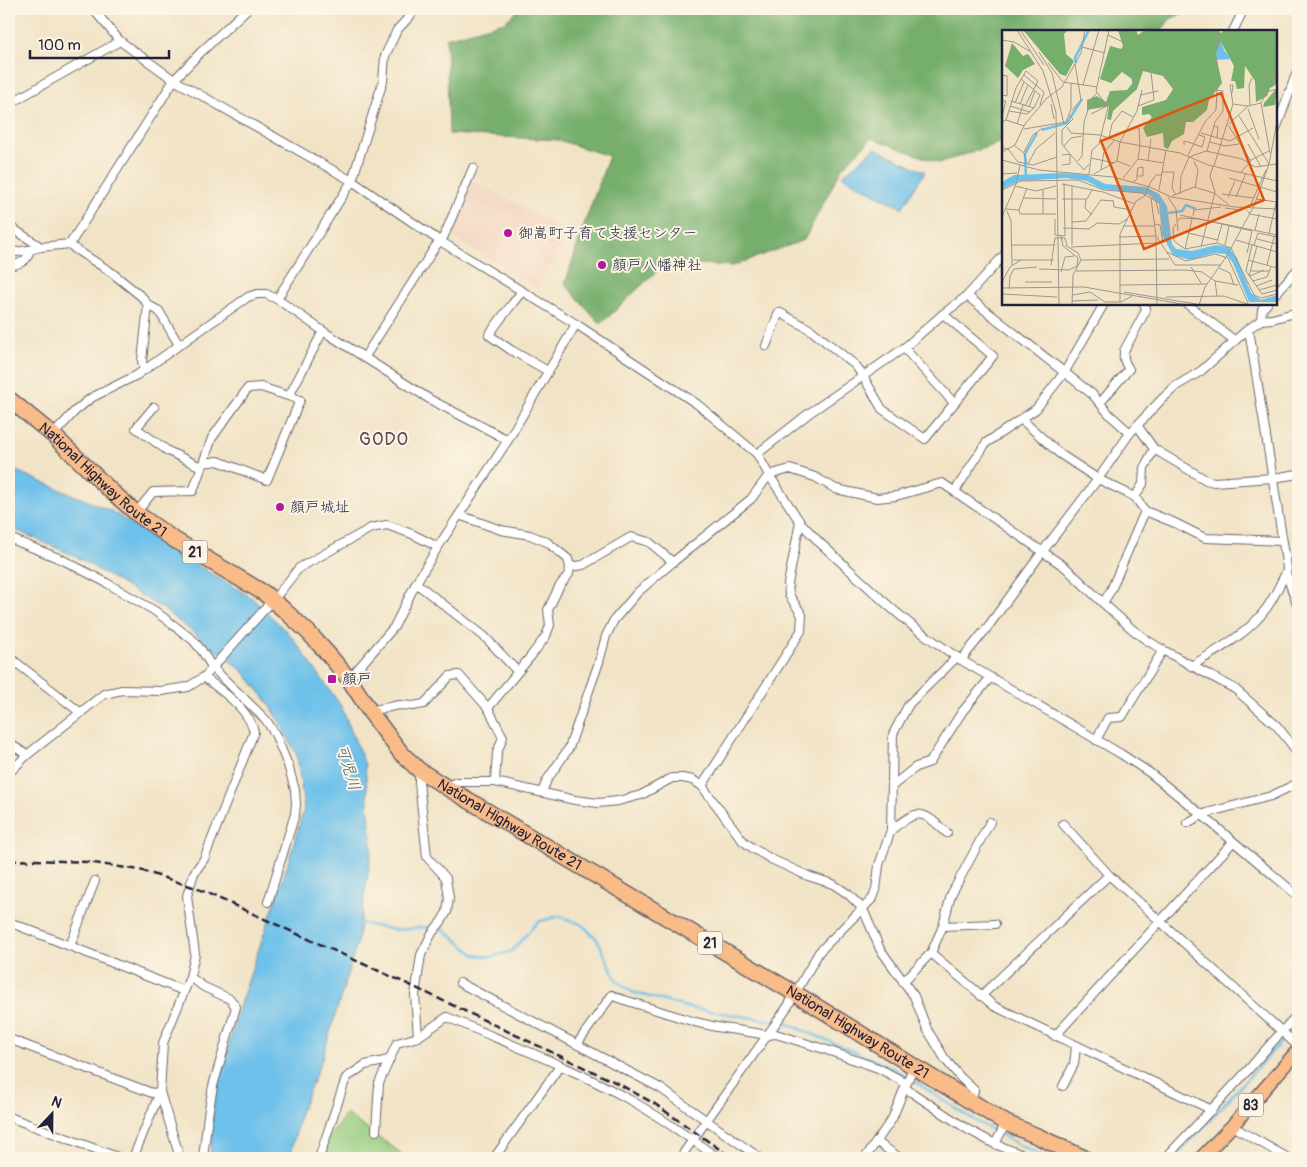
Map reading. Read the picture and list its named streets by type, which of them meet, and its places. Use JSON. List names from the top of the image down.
{
  "streets": {
    "highway": ["National Highway Route 21", "21"],
    "main road": ["83"]
  },
  "districts": ["GODO"],
  "water": ["可児川"],
  "places": {
    "other": ["御嵩町子育て支援センター", "顔戸八幡神社", "顔戸城址"],
    "transit": ["顔戸"]
  },
  "scale_bar": "100 m",
  "north": "top"
}
